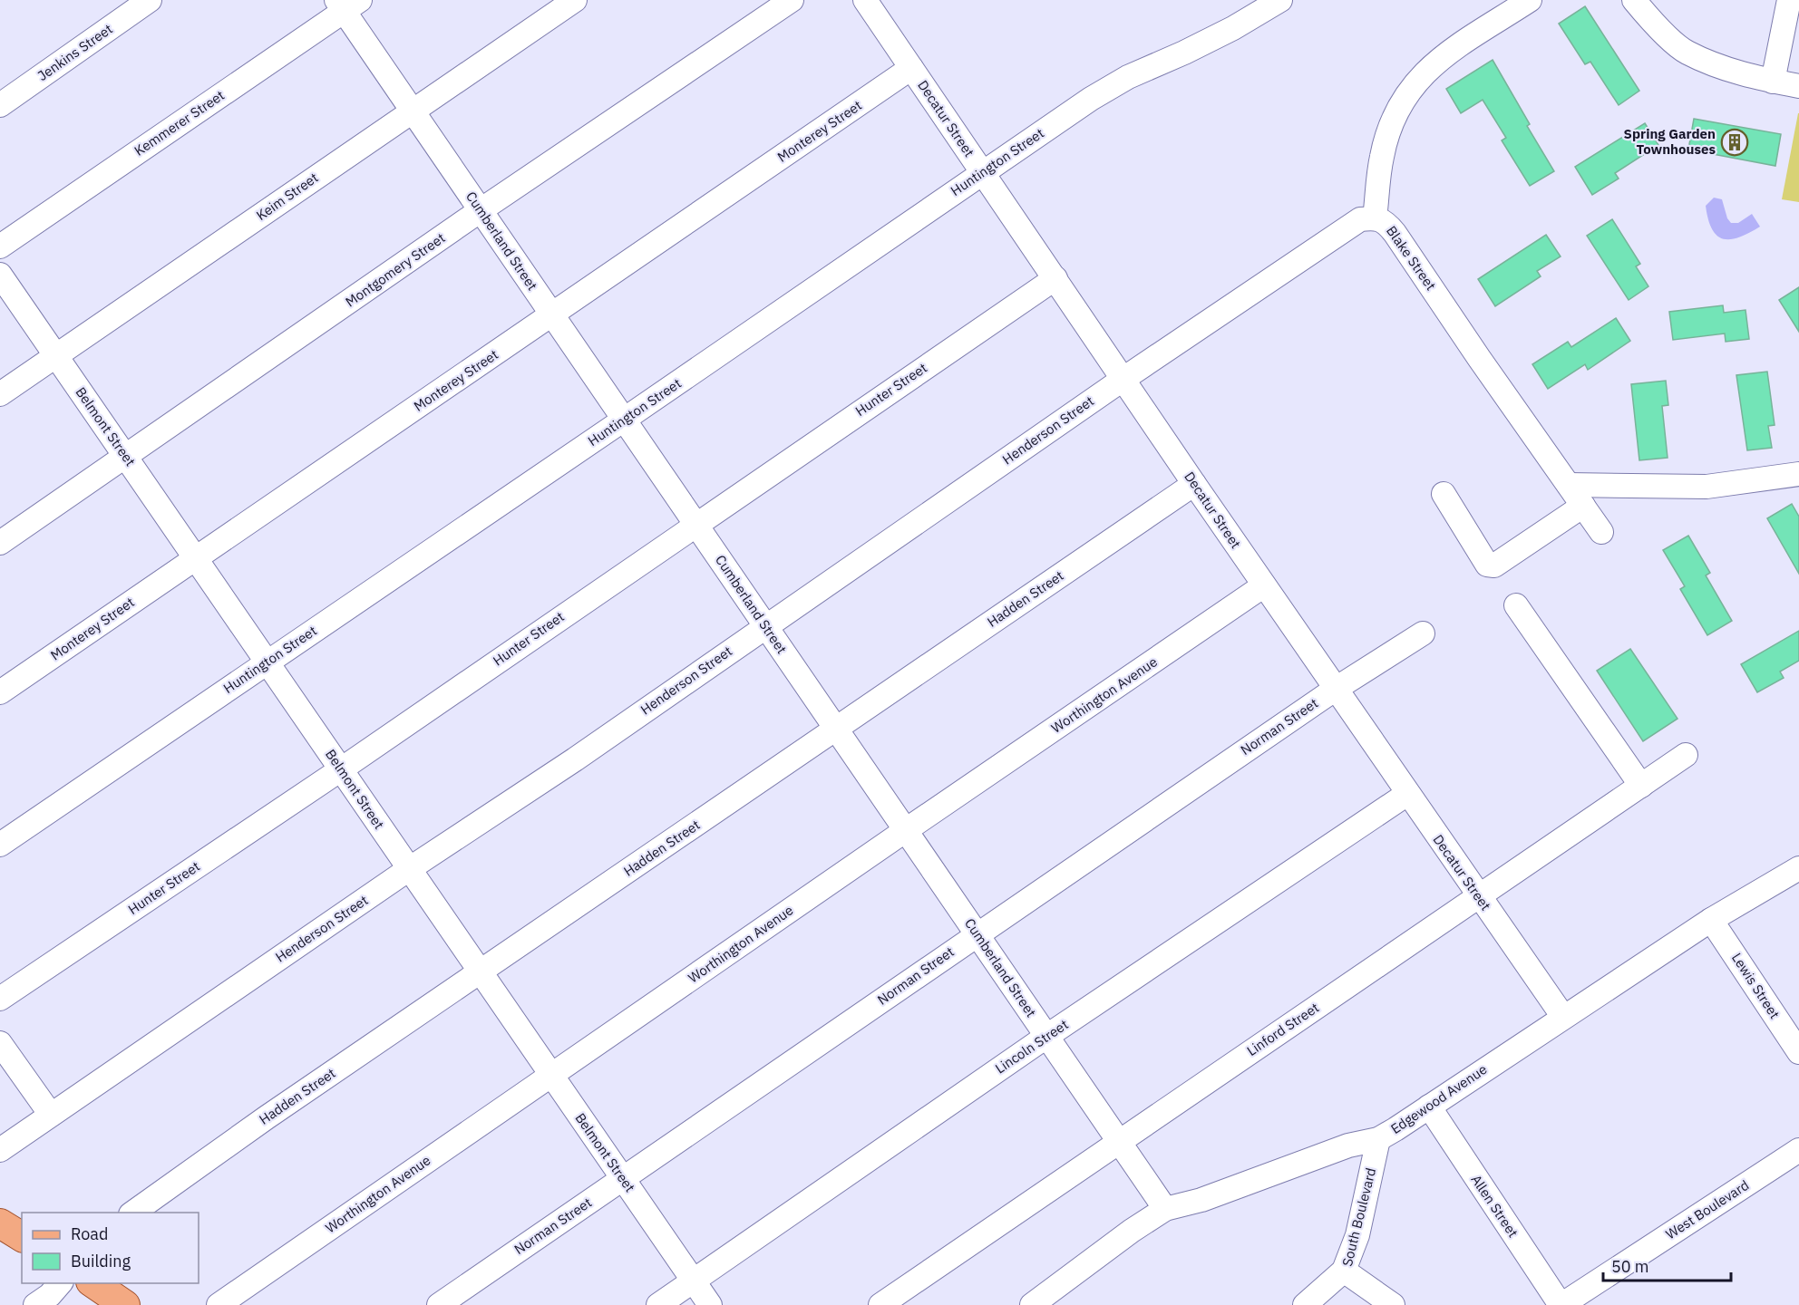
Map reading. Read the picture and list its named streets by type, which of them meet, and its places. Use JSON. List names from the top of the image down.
{
  "streets": {
    "street": [
      "Jenkins Street",
      "Decatur Street",
      "Kemmerer Street",
      "Monterey Street",
      "Huntington Street",
      "Keim Street",
      "Cumberland Street",
      "Blake Street",
      "Montgomery Street",
      "Hunter Street",
      "Belmont Street",
      "Henderson Street",
      "Hadden Street",
      "Worthington Avenue",
      "Norman Street",
      "Lewis Street",
      "Linford Street",
      "Lincoln Street",
      "Edgewood Avenue",
      "Allen Street",
      "West Boulevard",
      "South Boulevard"
    ]
  },
  "crossings": [
    ["Decatur Street", "Monterey Street"],
    ["Decatur Street", "Huntington Street"],
    ["Decatur Street", "Hunter Street"],
    ["Decatur Street", "Henderson Street"],
    ["Decatur Street", "Hadden Street"],
    ["Decatur Street", "Worthington Avenue"],
    ["Decatur Street", "Norman Street"],
    ["Decatur Street", "Linford Street"],
    ["Decatur Street", "Lincoln Street"],
    ["Decatur Street", "Edgewood Avenue"],
    ["Kemmerer Street", "Cumberland Street"],
    ["Monterey Street", "Cumberland Street"],
    ["Monterey Street", "Belmont Street"],
    ["Huntington Street", "Cumberland Street"],
    ["Huntington Street", "Belmont Street"],
    ["Keim Street", "Cumberland Street"],
    ["Keim Street", "Belmont Street"],
    ["Cumberland Street", "Montgomery Street"],
    ["Cumberland Street", "Hunter Street"],
    ["Cumberland Street", "Henderson Street"],
    ["Cumberland Street", "Hadden Street"],
    ["Cumberland Street", "Worthington Avenue"],
    ["Cumberland Street", "Norman Street"],
    ["Cumberland Street", "Linford Street"],
    ["Cumberland Street", "Lincoln Street"],
    ["Cumberland Street", "Edgewood Avenue"],
    ["Blake Street", "Henderson Street"],
    ["Montgomery Street", "Belmont Street"],
    ["Hunter Street", "Belmont Street"],
    ["Belmont Street", "Henderson Street"],
    ["Belmont Street", "Hadden Street"],
    ["Belmont Street", "Worthington Avenue"],
    ["Belmont Street", "Norman Street"],
    ["Belmont Street", "Lincoln Street"],
    ["Lewis Street", "Edgewood Avenue"],
    ["Edgewood Avenue", "Allen Street"],
    ["Edgewood Avenue", "South Boulevard"],
    ["Allen Street", "West Boulevard"]
  ],
  "places": {
    "building": ["Spring Garden Townhouses"]
  },
  "legend": ["Road", "Building"],
  "scale_bar": "50 m"
}
